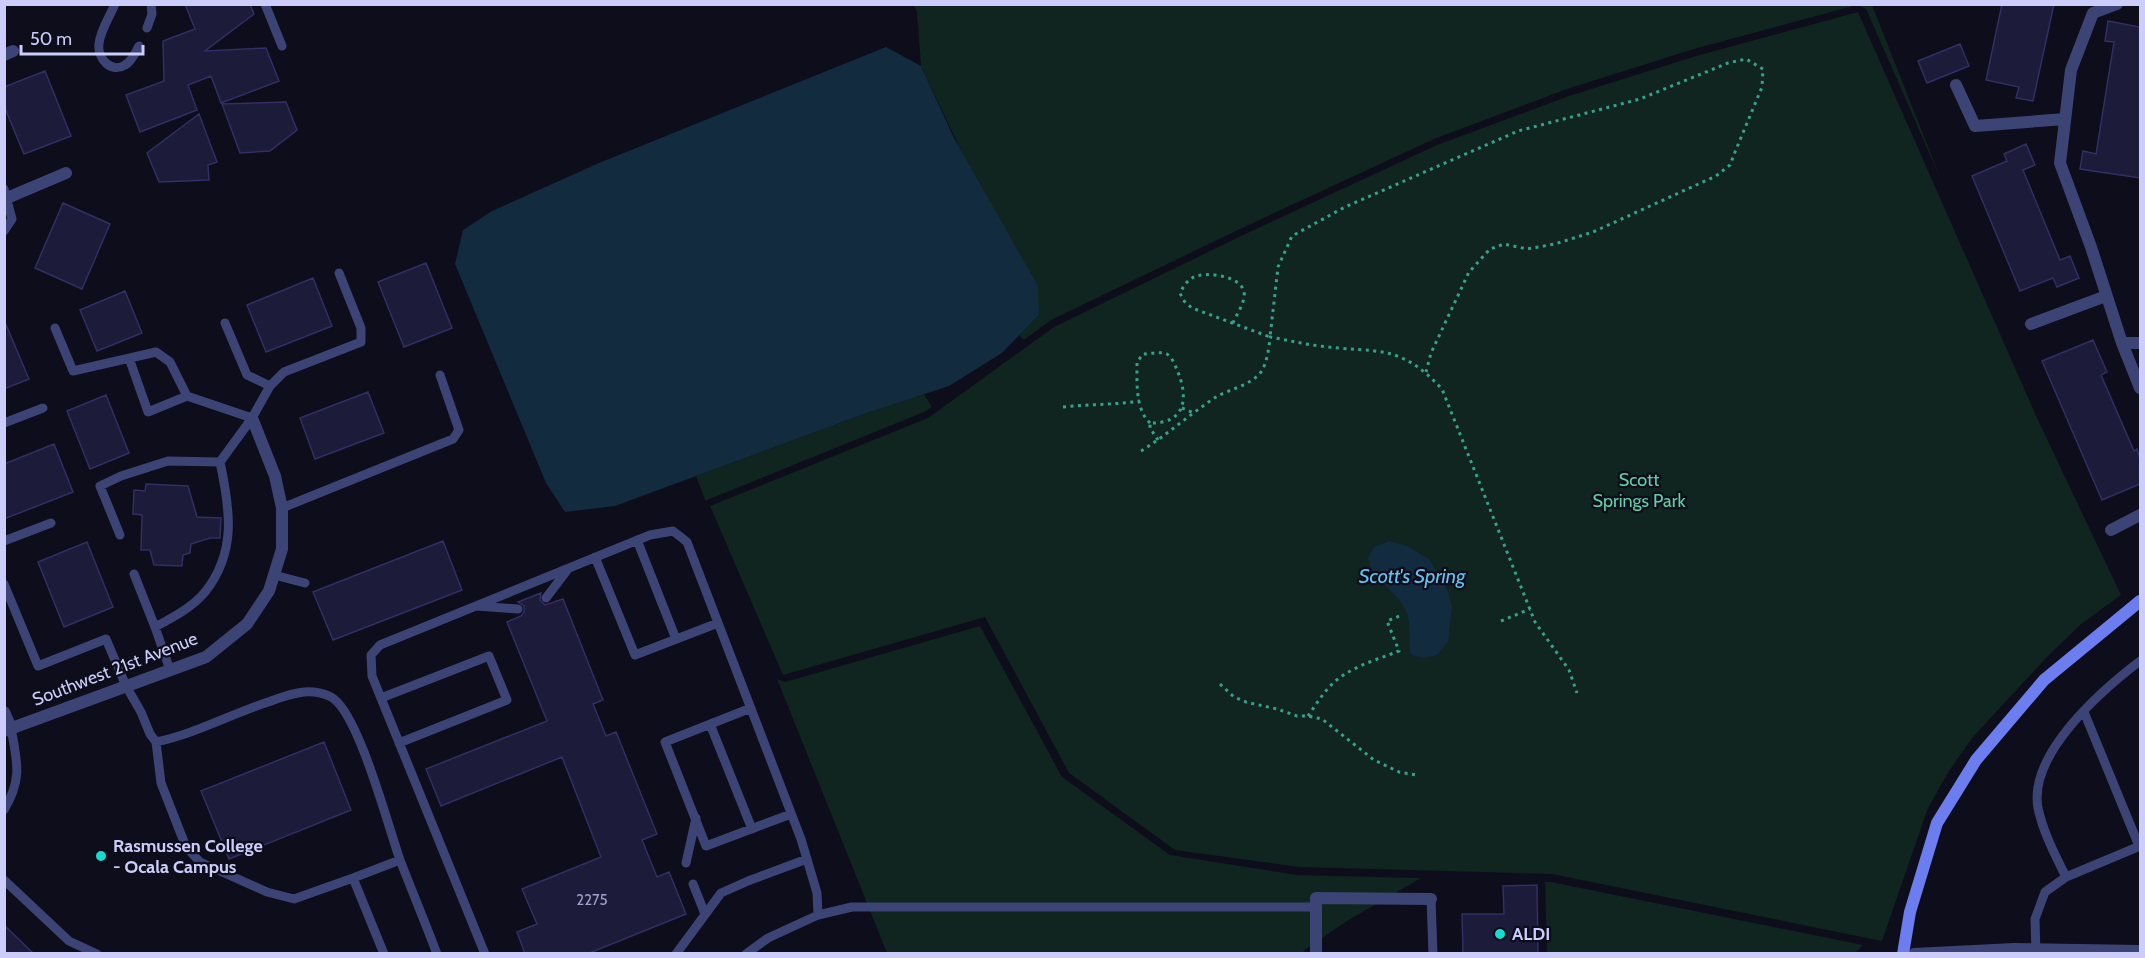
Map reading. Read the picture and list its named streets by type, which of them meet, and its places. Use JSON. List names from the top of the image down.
{
  "streets": {
    "street": ["Southwest 21st Avenue"]
  },
  "water": ["Scott's Spring"],
  "parks": ["Scott Springs Park"],
  "places": ["Rasmussen College - Ocala Campus", "ALDI"],
  "house_numbers": ["2275"],
  "scale_bar": "50 m"
}
